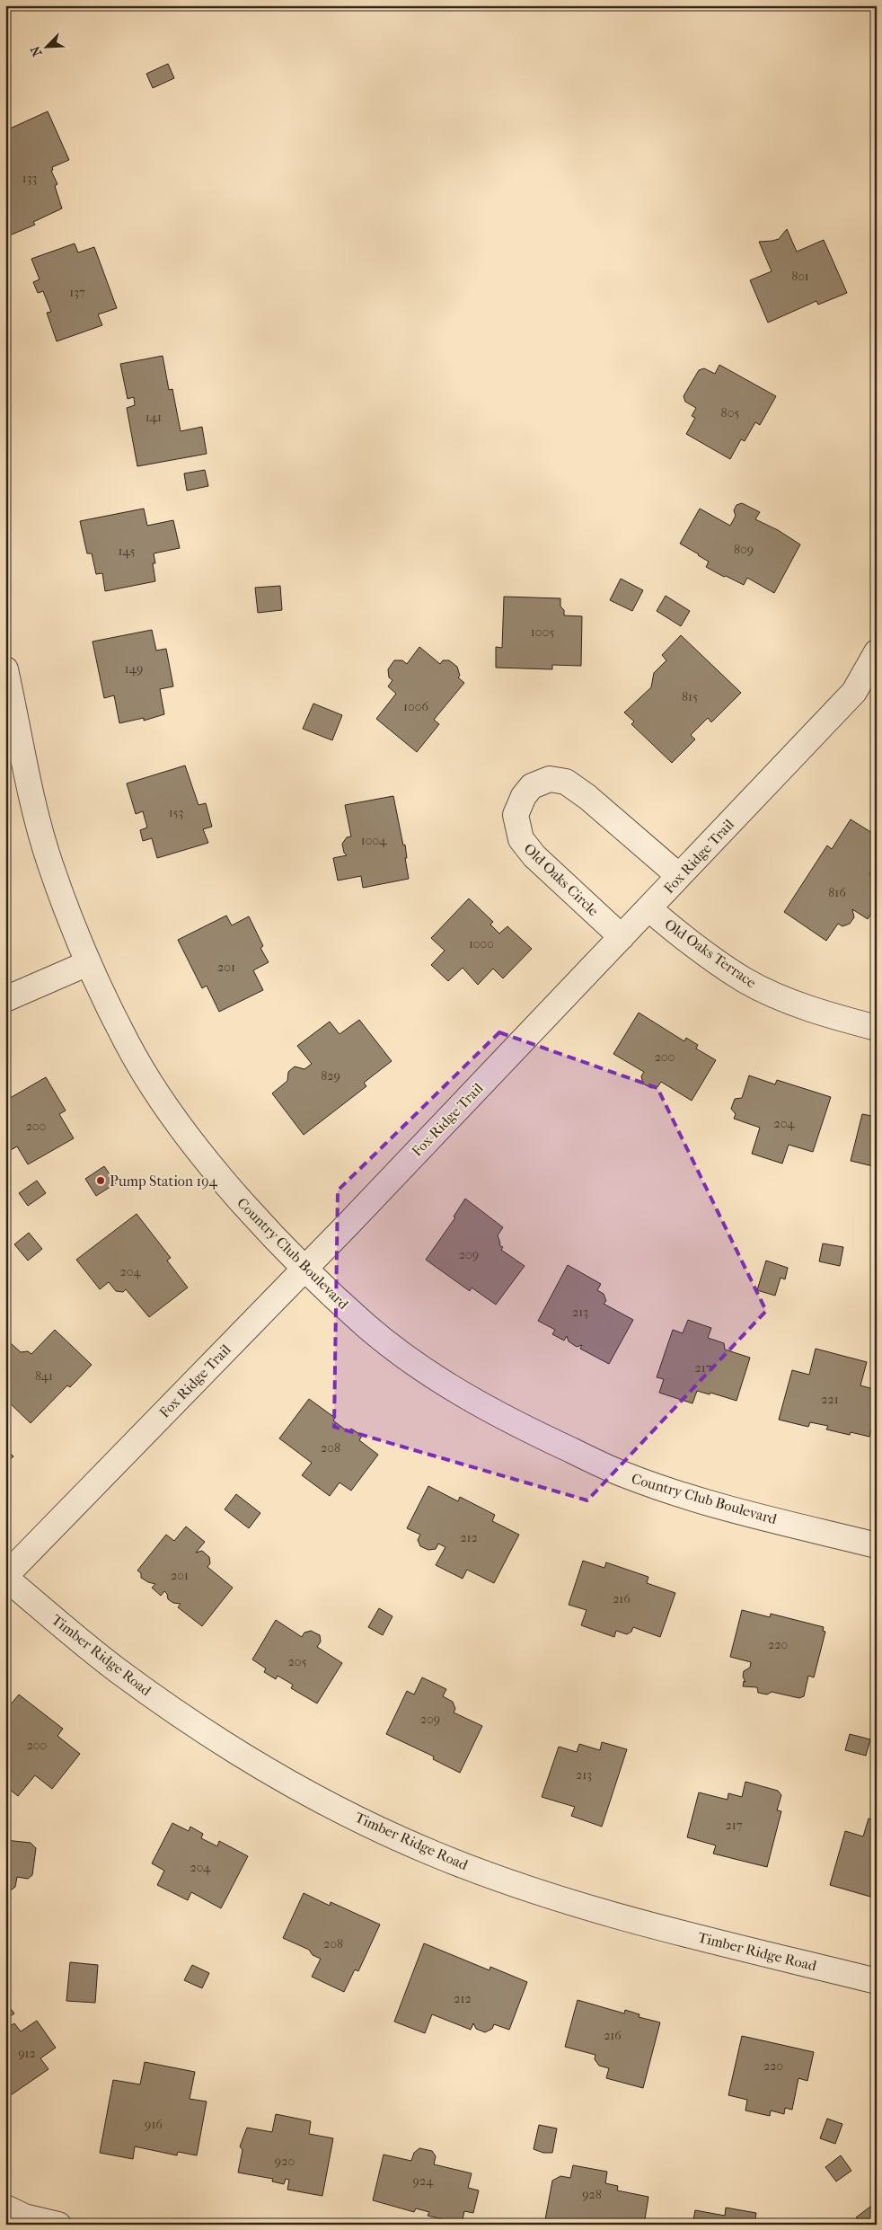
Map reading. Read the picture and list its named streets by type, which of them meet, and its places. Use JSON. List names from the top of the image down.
{
  "streets": {
    "street": [
      "Fox Ridge Trail",
      "Old Oaks Circle",
      "Old Oaks Terrace",
      "Country Club Boulevard",
      "Timber Ridge Road"
    ]
  },
  "crossings": [
    ["Fox Ridge Trail", "Old Oaks Circle"],
    ["Fox Ridge Trail", "Old Oaks Terrace"],
    ["Fox Ridge Trail", "Country Club Boulevard"],
    ["Fox Ridge Trail", "Timber Ridge Road"]
  ],
  "places": ["Pump Station 194"],
  "house_numbers": [
    "133",
    "801",
    "137",
    "805",
    "141",
    "809",
    "145",
    "1005",
    "149",
    "815",
    "1006",
    "153",
    "1004",
    "816",
    "1000",
    "201",
    "200",
    "829",
    "204",
    "200",
    "209",
    "204",
    "213",
    "217",
    "841",
    "221",
    "208",
    "212",
    "201",
    "216",
    "220",
    "205",
    "209",
    "200",
    "213",
    "217",
    "204",
    "208",
    "212",
    "216",
    "912",
    "220",
    "916",
    "920",
    "924",
    "928"
  ],
  "north": "bottom left"
}
